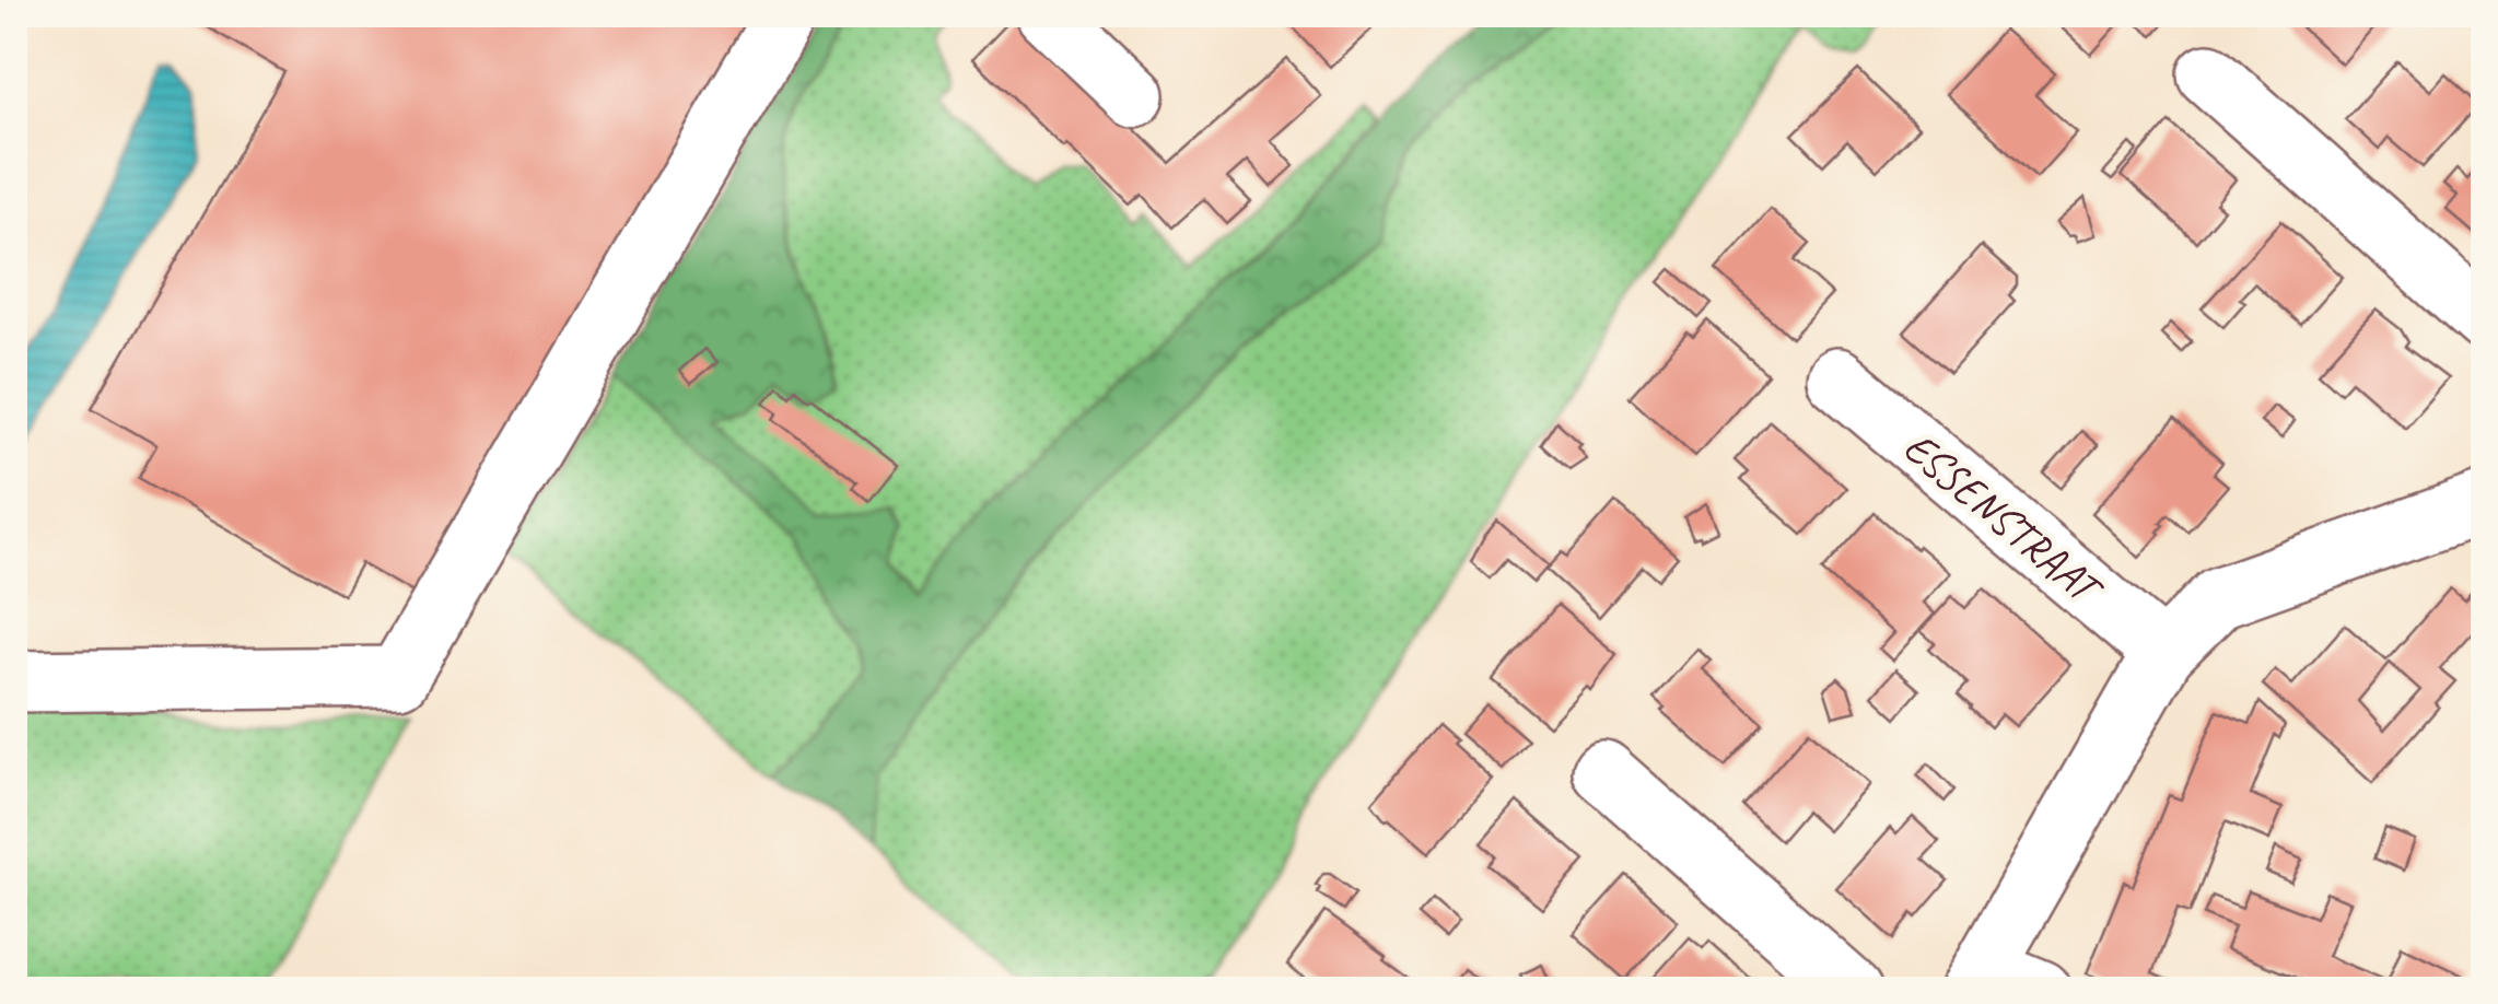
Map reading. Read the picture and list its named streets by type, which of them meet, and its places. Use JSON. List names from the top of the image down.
{
  "streets": {
    "street": ["ESSENSTRAAT"]
  }
}
